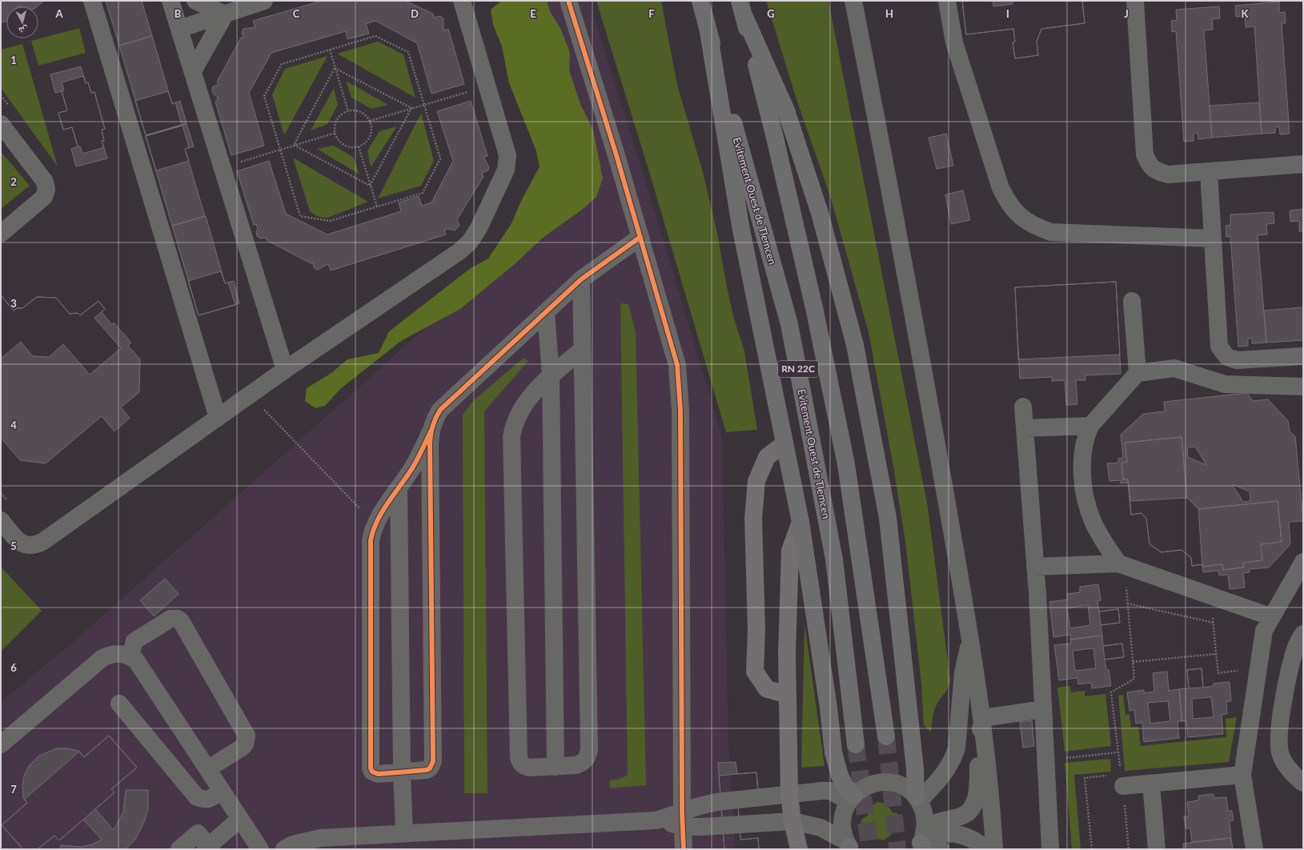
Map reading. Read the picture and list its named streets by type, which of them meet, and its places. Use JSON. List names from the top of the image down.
{
  "streets": {
    "highway": ["Evitement Ouest de Tlemcen", "RN 22C"]
  },
  "crossings": [
    ["Evitement Ouest de Tlemcen", "RN 22C"]
  ],
  "north": "bottom",
  "grid": {
    "columns": [
      "A",
      "B",
      "C",
      "D",
      "E",
      "F",
      "G",
      "H",
      "I",
      "J",
      "K"
    ],
    "rows": [
      "1",
      "2",
      "3",
      "4",
      "5",
      "6",
      "7"
    ]
  }
}
